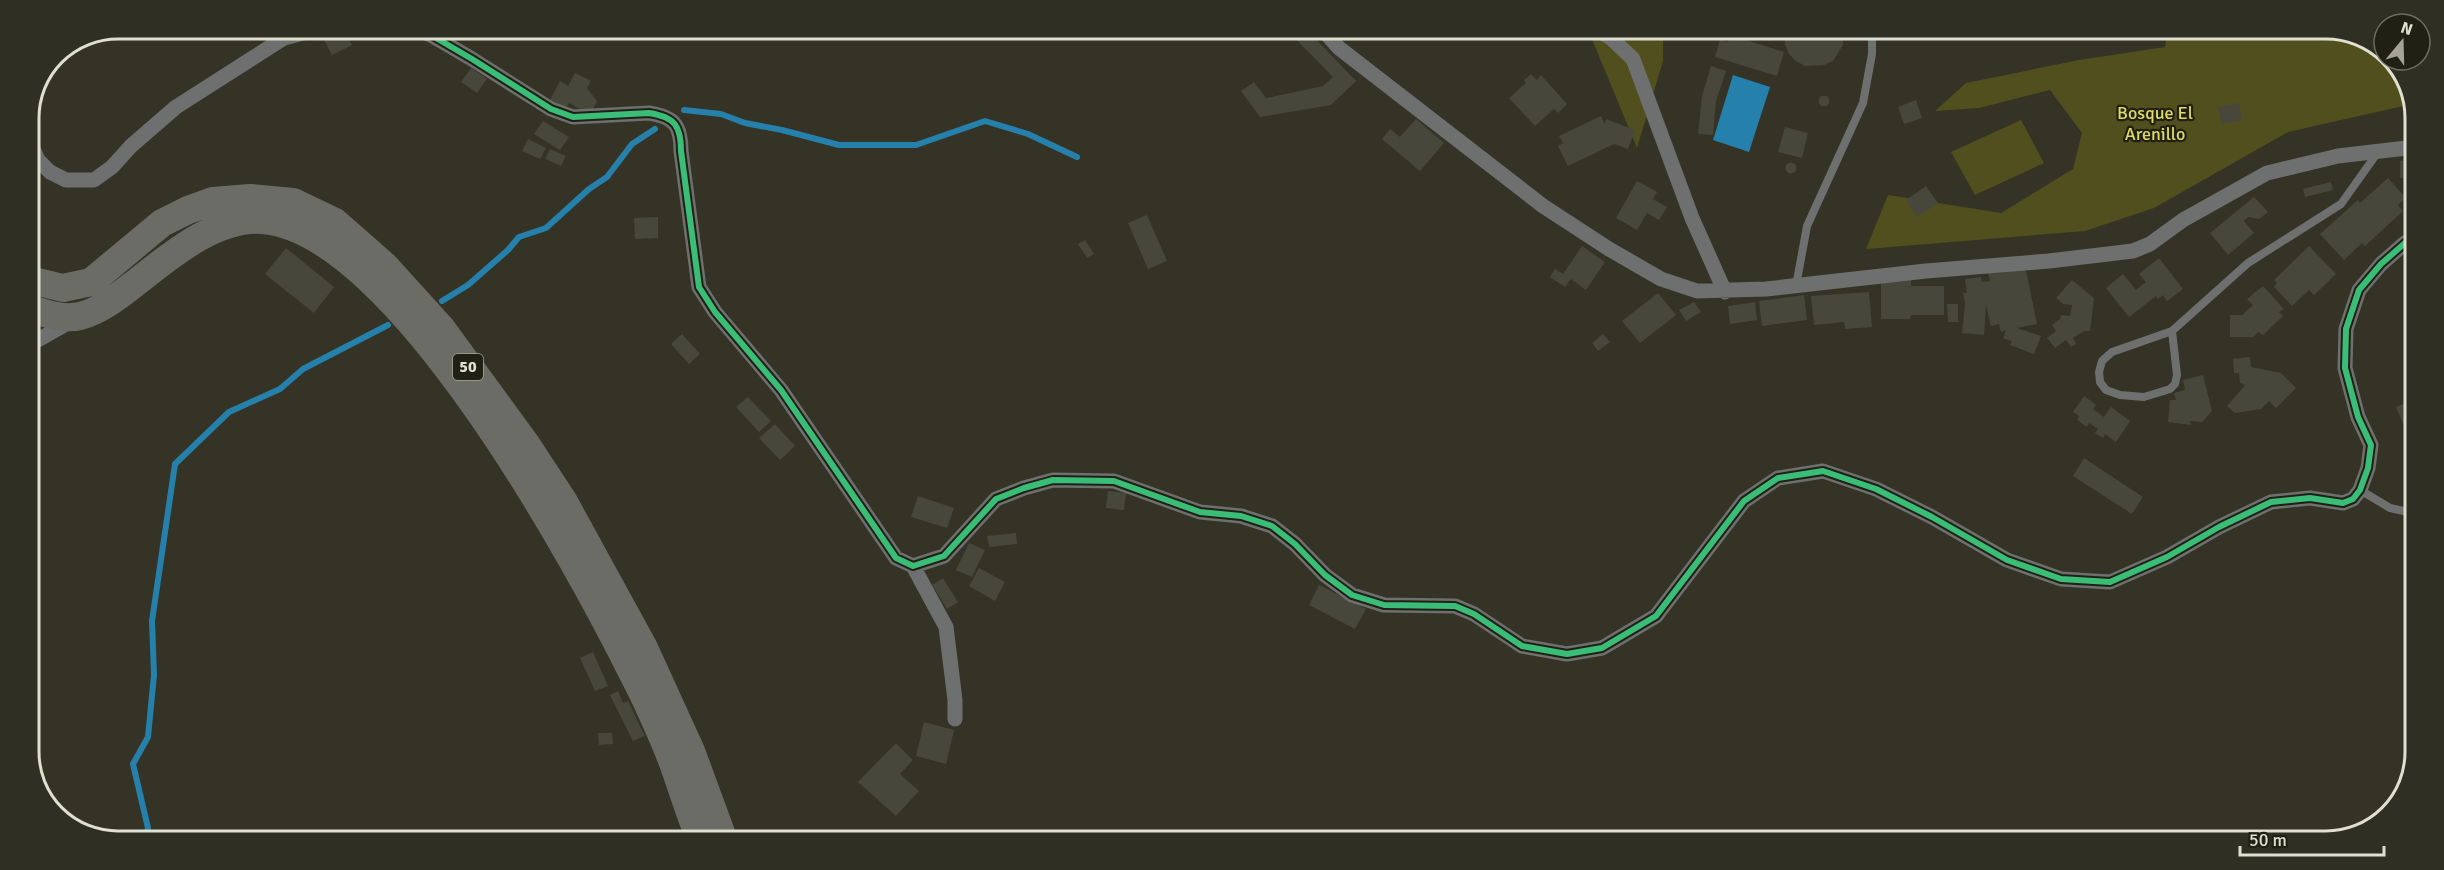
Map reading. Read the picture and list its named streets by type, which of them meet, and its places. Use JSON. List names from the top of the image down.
{
  "streets": {
    "highway": ["50"]
  },
  "parks": ["Bosque El Arenillo"],
  "scale_bar": "50 m",
  "north": "top"
}
